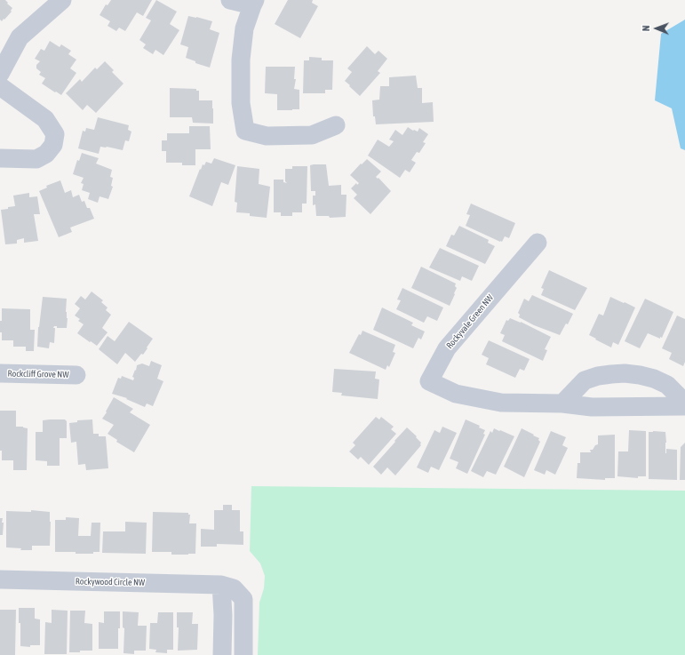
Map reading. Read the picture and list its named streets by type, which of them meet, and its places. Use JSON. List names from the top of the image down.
{
  "streets": {
    "street": ["Rockyvale Green NW", "Rockcliff Grove NW", "Rockywood Circle NW"]
  },
  "north": "left"
}
